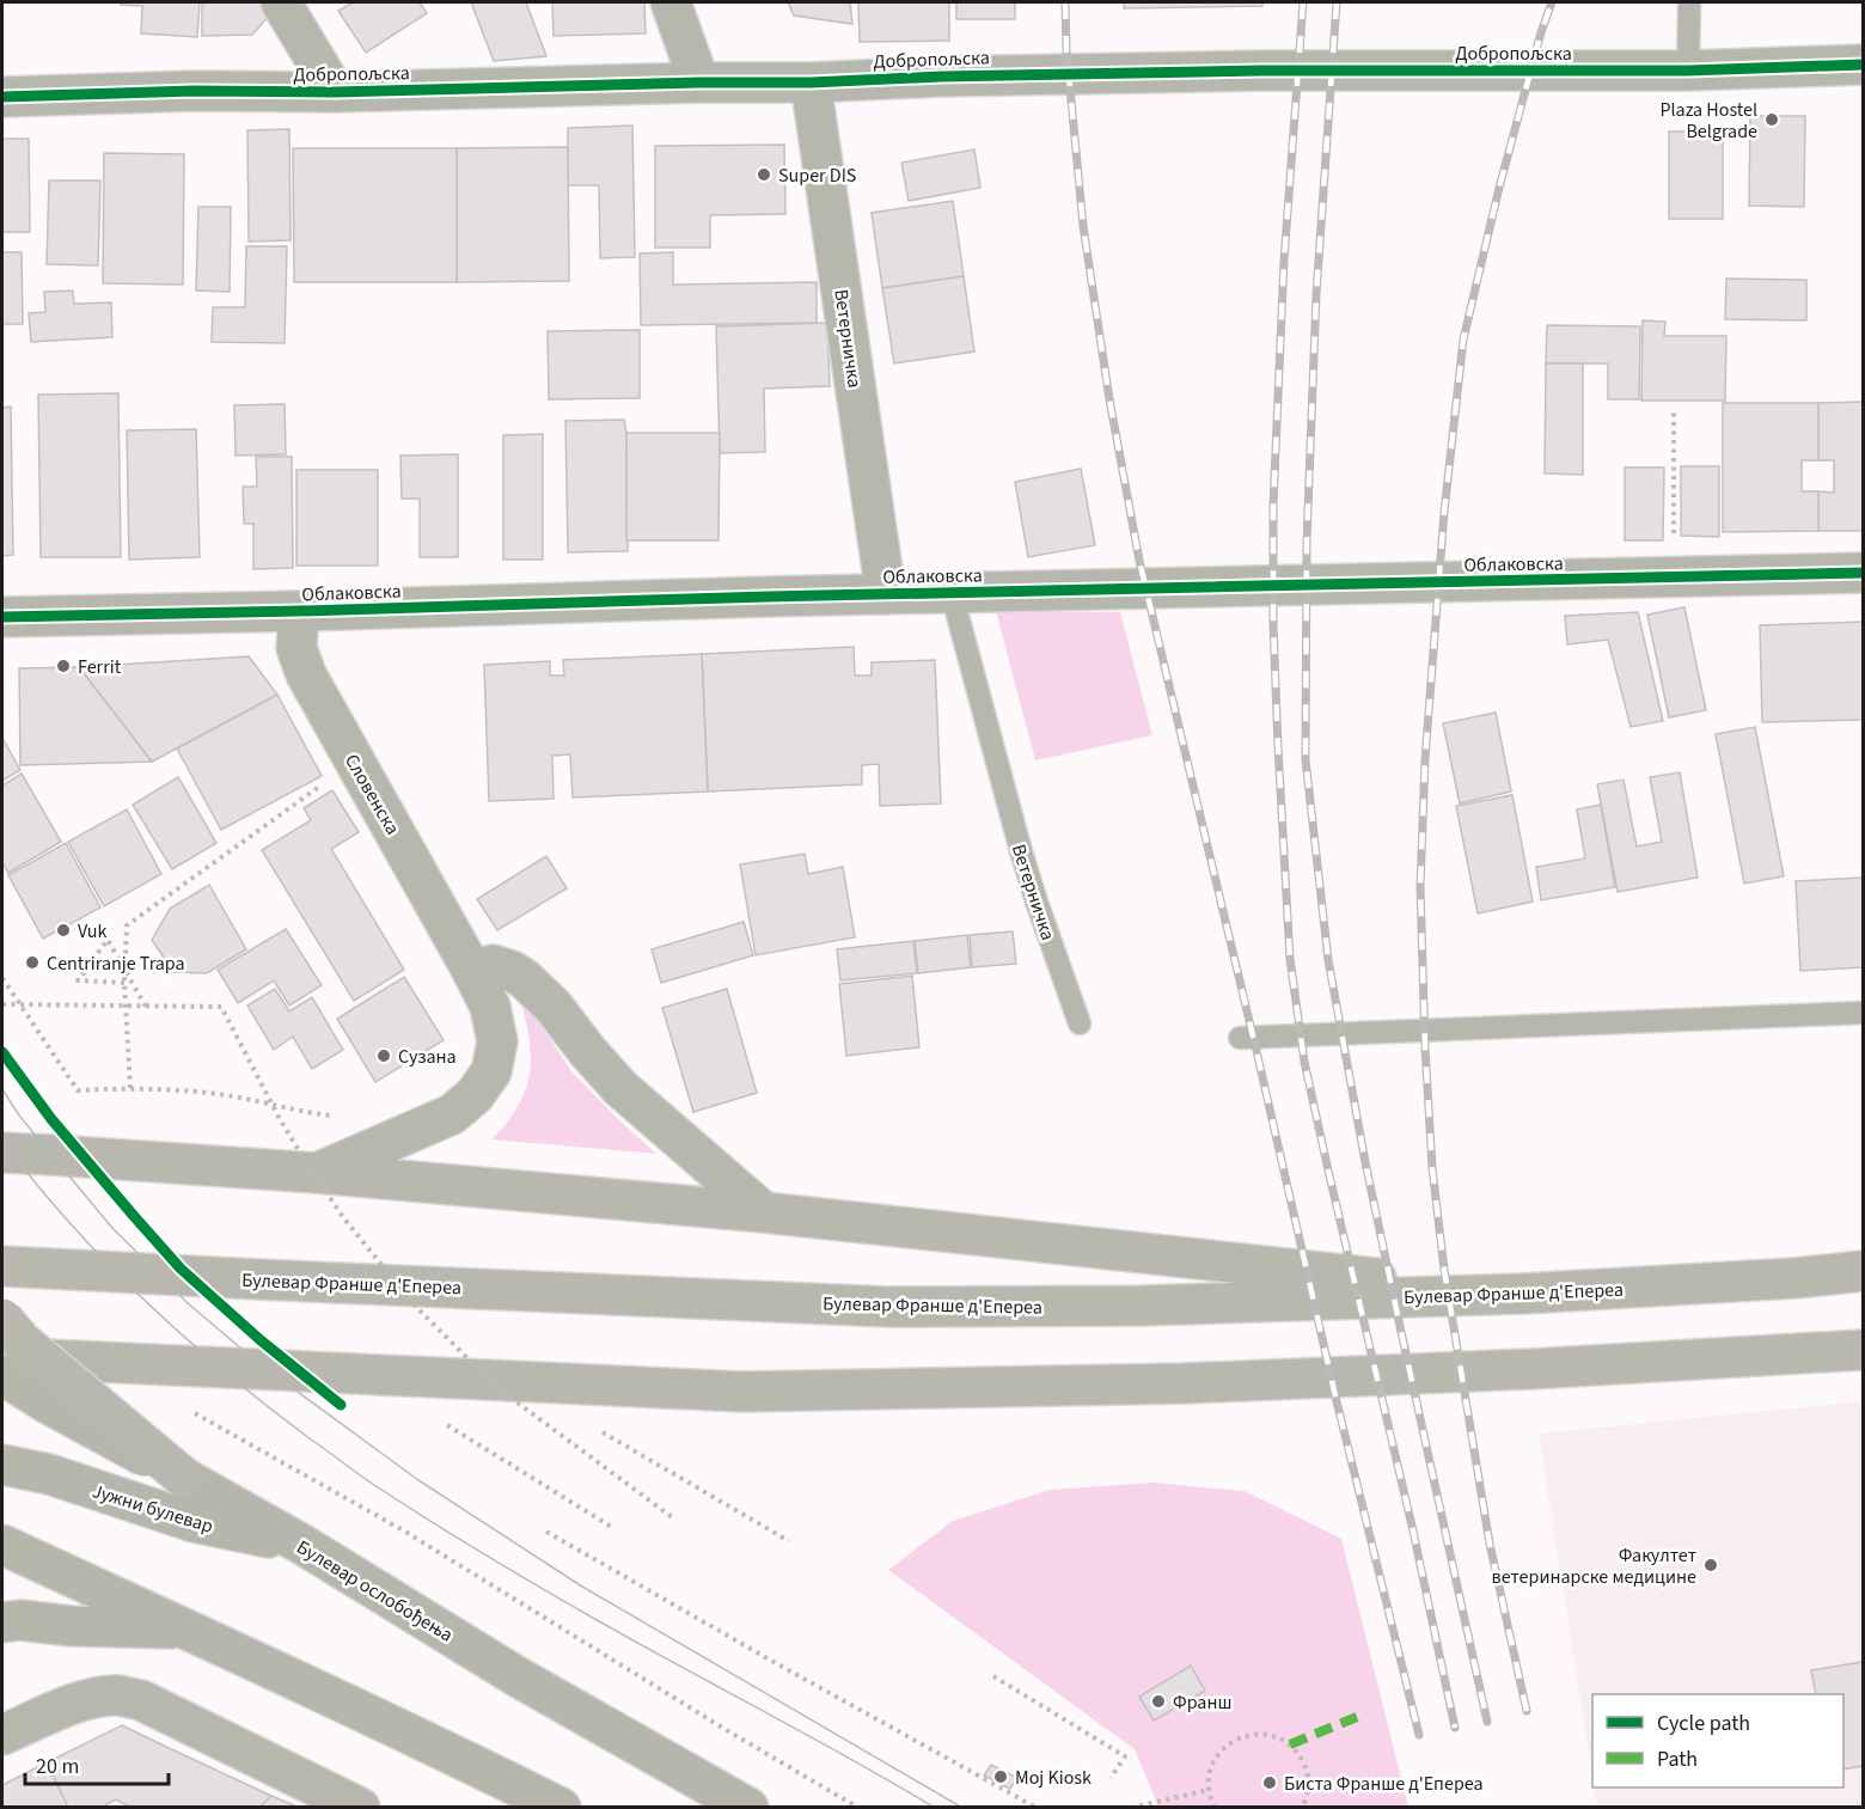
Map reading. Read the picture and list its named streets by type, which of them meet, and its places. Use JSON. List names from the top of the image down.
{
  "streets": {
    "highway": ["Булевар Франше д'Епереа"],
    "main road": ["Јужни булевар", "Булевар ослобођења"],
    "street": [
      "Добропољска",
      "Ветерничка",
      "Облаковска",
      "Словенска"
    ]
  },
  "crossings": [
    ["Добропољска", "Ветерничка"],
    ["Ветерничка", "Облаковска"],
    ["Облаковска", "Словенска"],
    ["Јужни булевар", "Булевар ослобођења"]
  ],
  "places": [
    "Plaza Hostel Belgrade",
    "Super DIS",
    "Ferrit",
    "Vuk",
    "Centriranje Trapa",
    "Сузана",
    "Факултет ветеринарске медицине",
    "Франш",
    "Moj Kiosk",
    "Биста Франше д'Епереа"
  ],
  "legend": ["Cycle path", "Path"],
  "scale_bar": "20 m"
}
